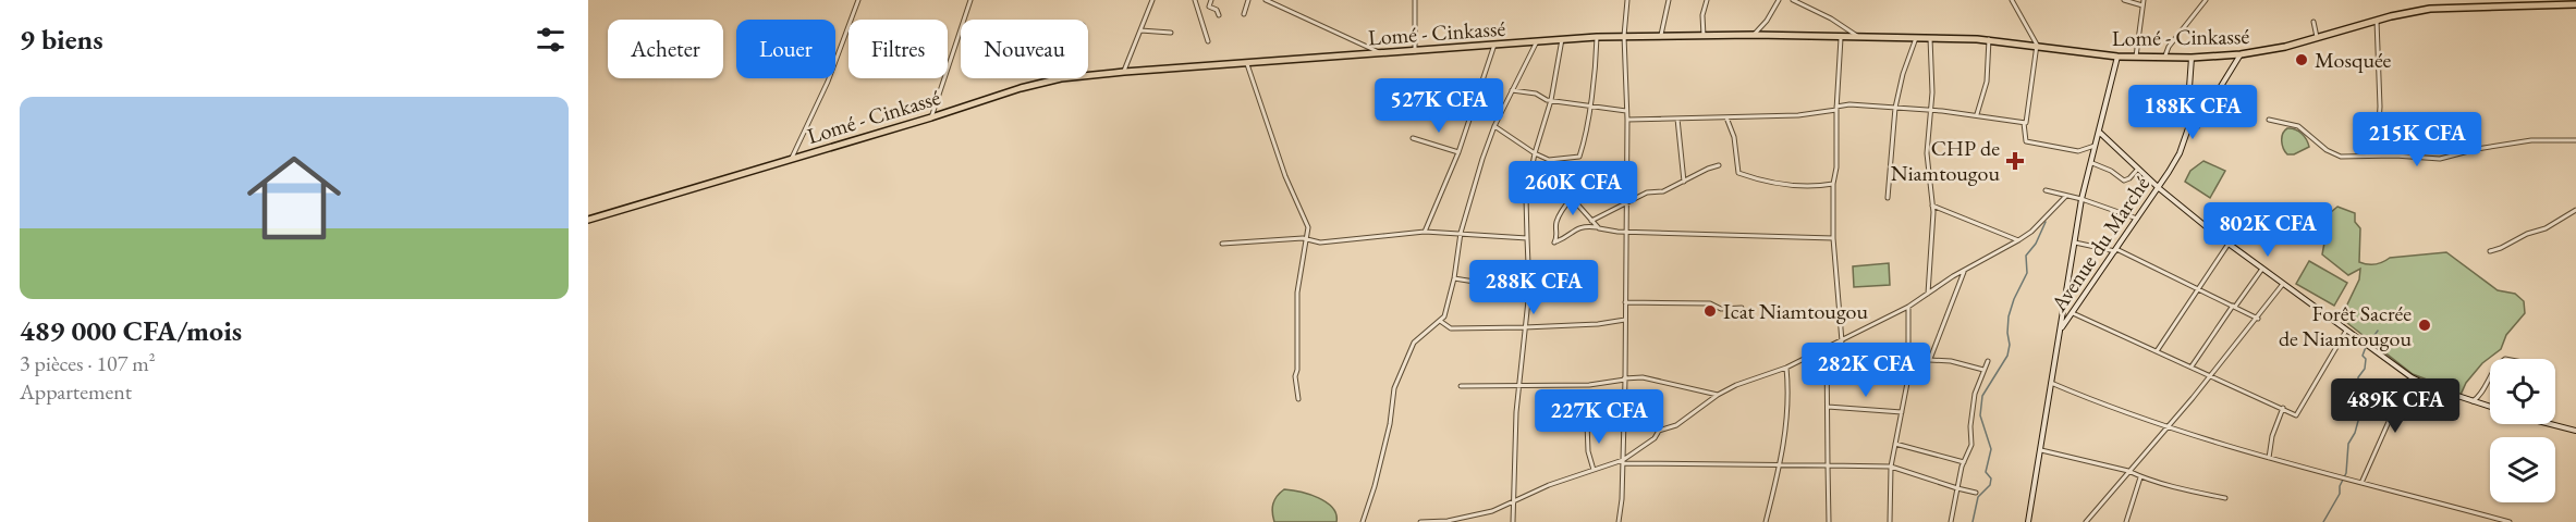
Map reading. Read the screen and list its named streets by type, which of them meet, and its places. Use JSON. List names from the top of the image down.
{
  "streets": {
    "highway": ["Lomé - Cinkassé"],
    "main road": ["Avenue du Marché"]
  },
  "crossings": [
    ["Lomé - Cinkassé", "Avenue du Marché"]
  ],
  "places": {
    "other": ["Mosquée", "Icat Niamtougou", "Forêt Sacrée de Niamtougou"],
    "health": ["CHP de Niamtougou"]
  },
  "page": {
    "heading": "9 biens",
    "chip": [
      "Acheter",
      "Louer",
      "Filtres",
      "Nouveau"
    ],
    "list": [
      {
        "name": "489 000 CFA/mois",
        "note": "3 pièces · 107 m² · Appartement"
      }
    ],
    "price": [
      "527K CFA",
      "188K CFA",
      "215K CFA",
      "260K CFA",
      "802K CFA",
      "288K CFA",
      "282K CFA",
      "489K CFA",
      "227K CFA"
    ]
  }
}
